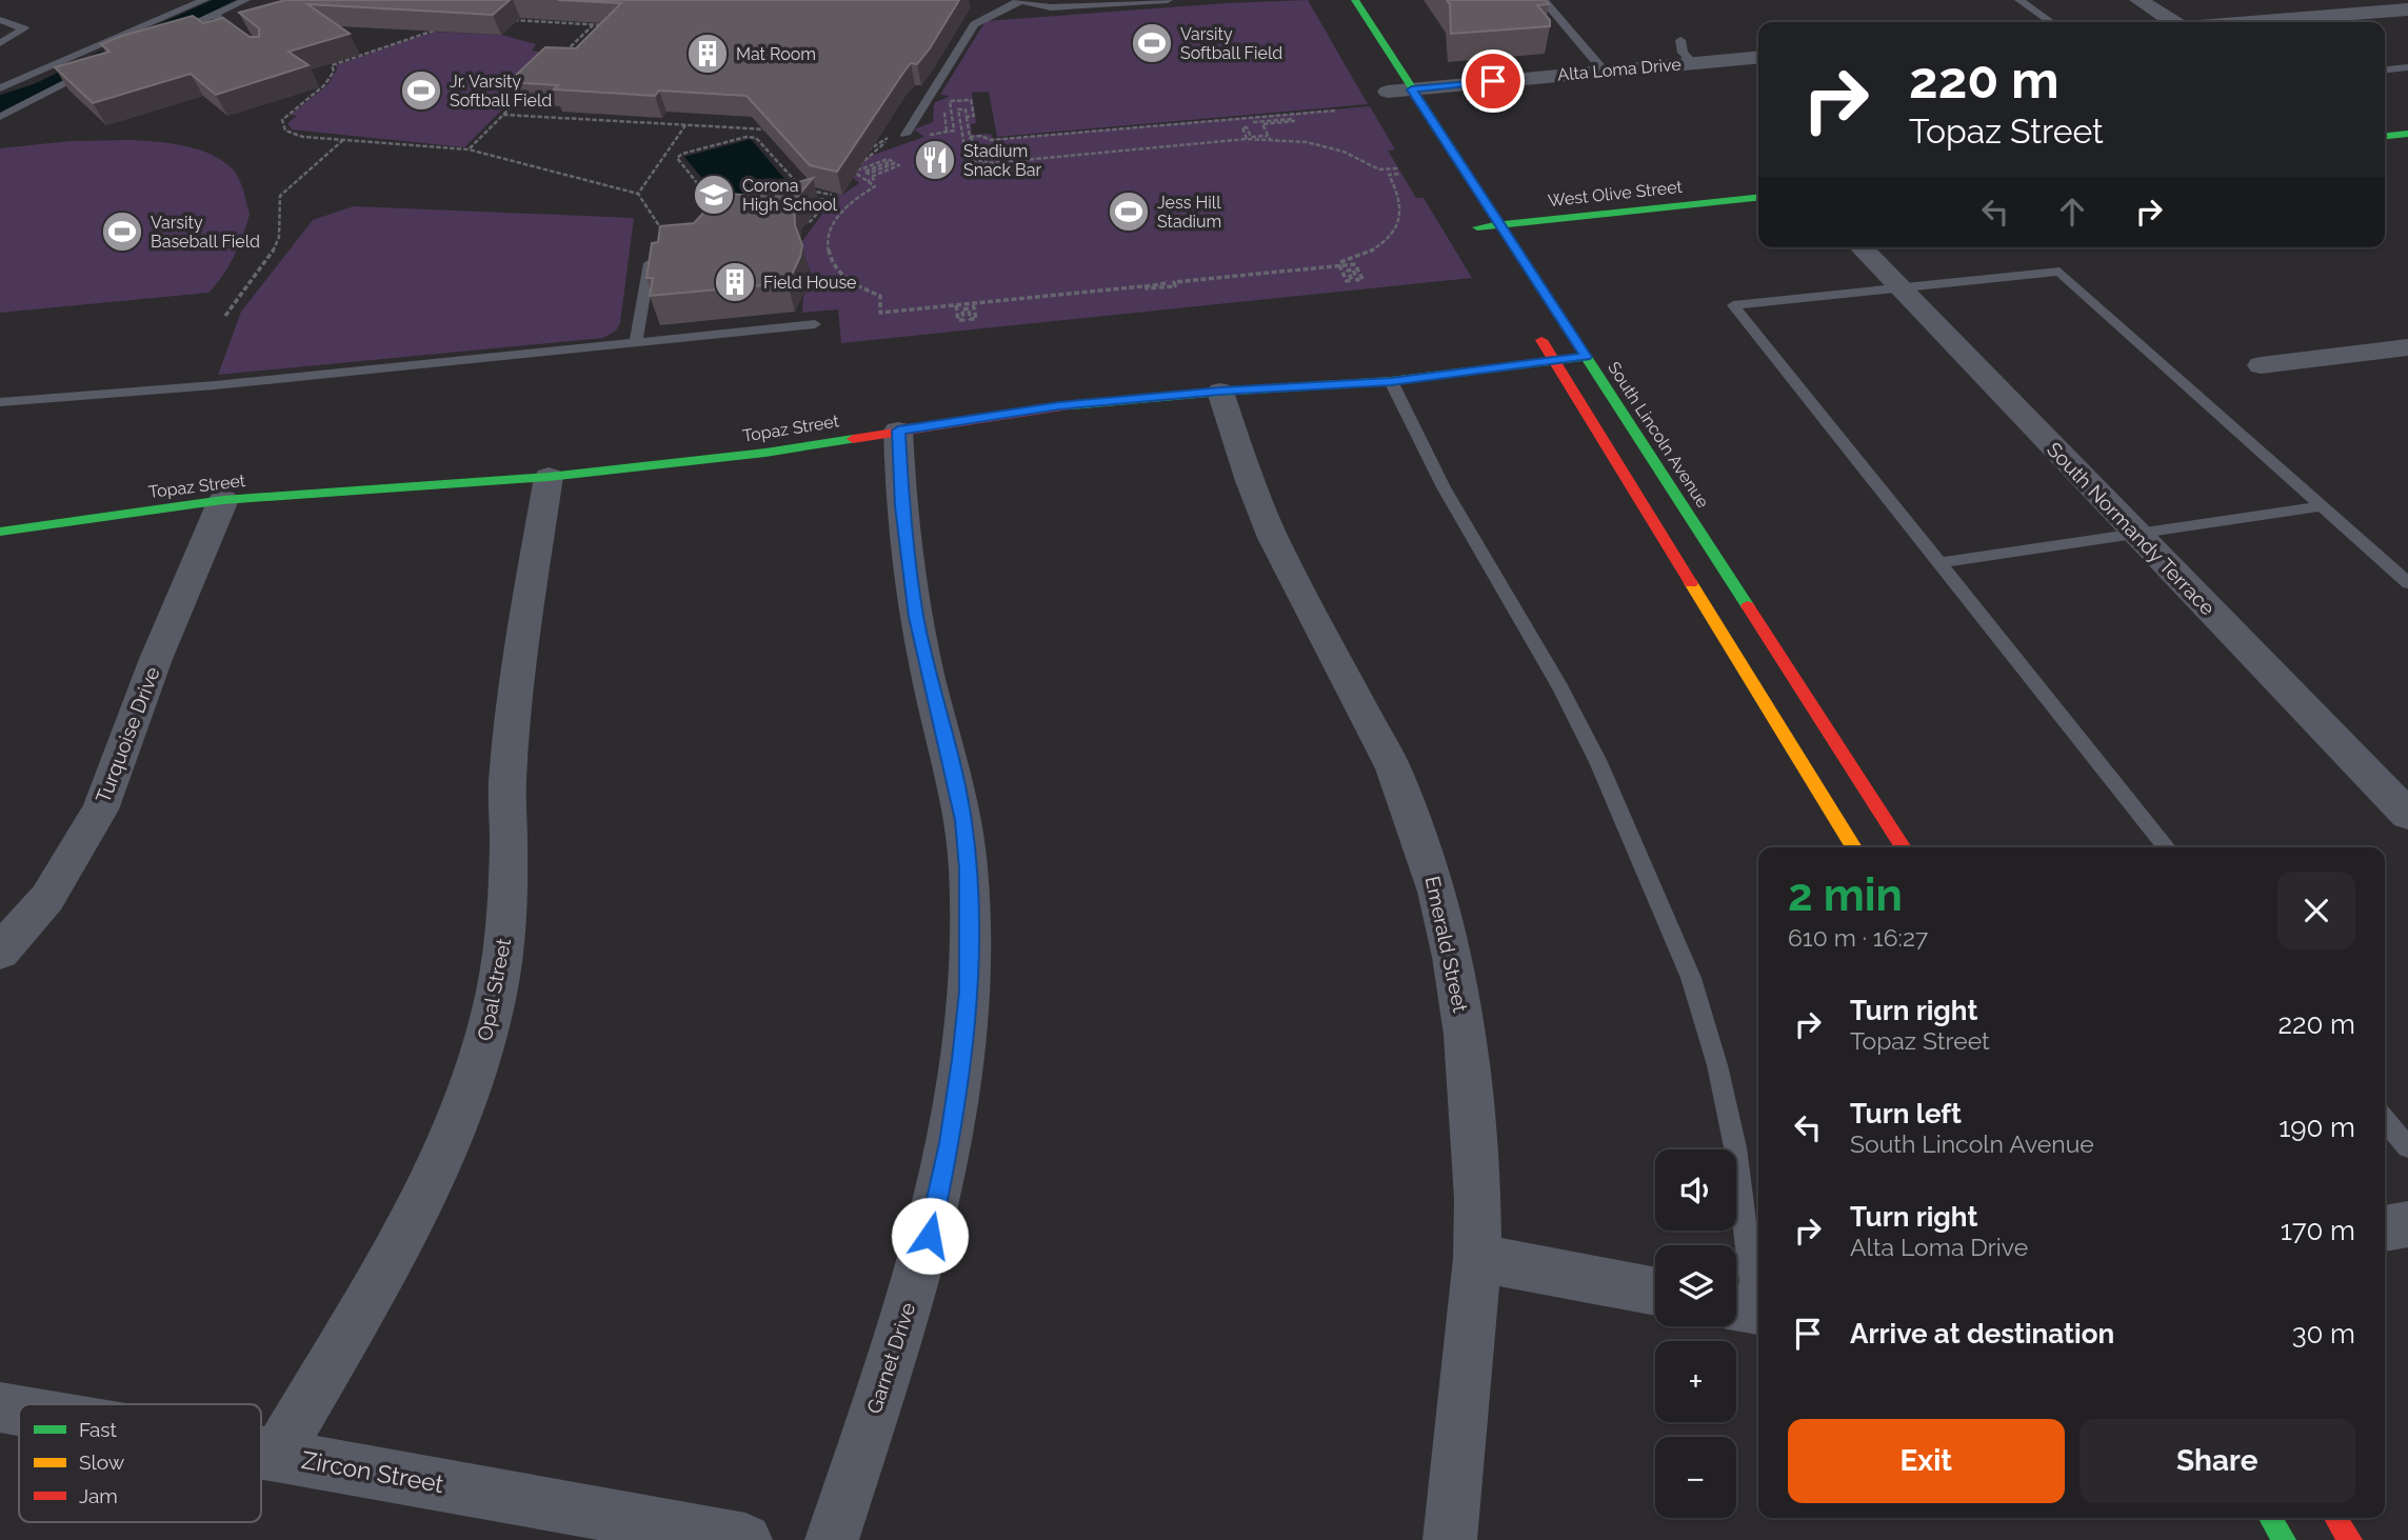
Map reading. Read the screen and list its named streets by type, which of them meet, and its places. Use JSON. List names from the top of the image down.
{
  "streets": {
    "main road": ["West Olive Street", "Topaz Street", "South Lincoln Avenue"],
    "street": [
      "Alta Loma Drive",
      "South Normandy Terrace",
      "Turquoise Drive",
      "Emerald Street",
      "Opal Street",
      "Garnet Drive",
      "Zircon Street"
    ]
  },
  "crossings": [
    ["Alta Loma Drive", "South Lincoln Avenue"],
    ["West Olive Street", "South Lincoln Avenue"],
    ["Topaz Street", "South Lincoln Avenue"],
    ["Topaz Street", "Turquoise Drive"],
    ["Topaz Street", "Emerald Street"],
    ["Topaz Street", "Opal Street"],
    ["Topaz Street", "Garnet Drive"],
    ["Opal Street", "Zircon Street"]
  ],
  "places": {
    "sports": [
      "Varsity Softball Field",
      "Jr. Varsity Softball Field",
      "Jess Hill Stadium",
      "Varsity Baseball Field"
    ],
    "building": ["Mat Room", "Field House"],
    "restaurant": ["Stadium Snack Bar"],
    "school or university": ["Corona High School"]
  },
  "legend": ["Fast", "Slow", "Jam"],
  "page": {
    "turn": ["220 m", "Topaz Street"],
    "heading": ["2 min", "610 m · 16:27"],
    "list": [
      {
        "name": "Turn right",
        "note": "Topaz Street",
        "value": "220 m"
      },
      {
        "name": "Turn left",
        "note": "South Lincoln Avenue",
        "value": "190 m"
      },
      {
        "name": "Turn right",
        "note": "Alta Loma Drive",
        "value": "170 m"
      },
      {
        "name": "Arrive at destination",
        "value": "30 m"
      }
    ],
    "map_buttons": ["+", "−"],
    "buttons": ["Exit", "Share"]
  }
}
